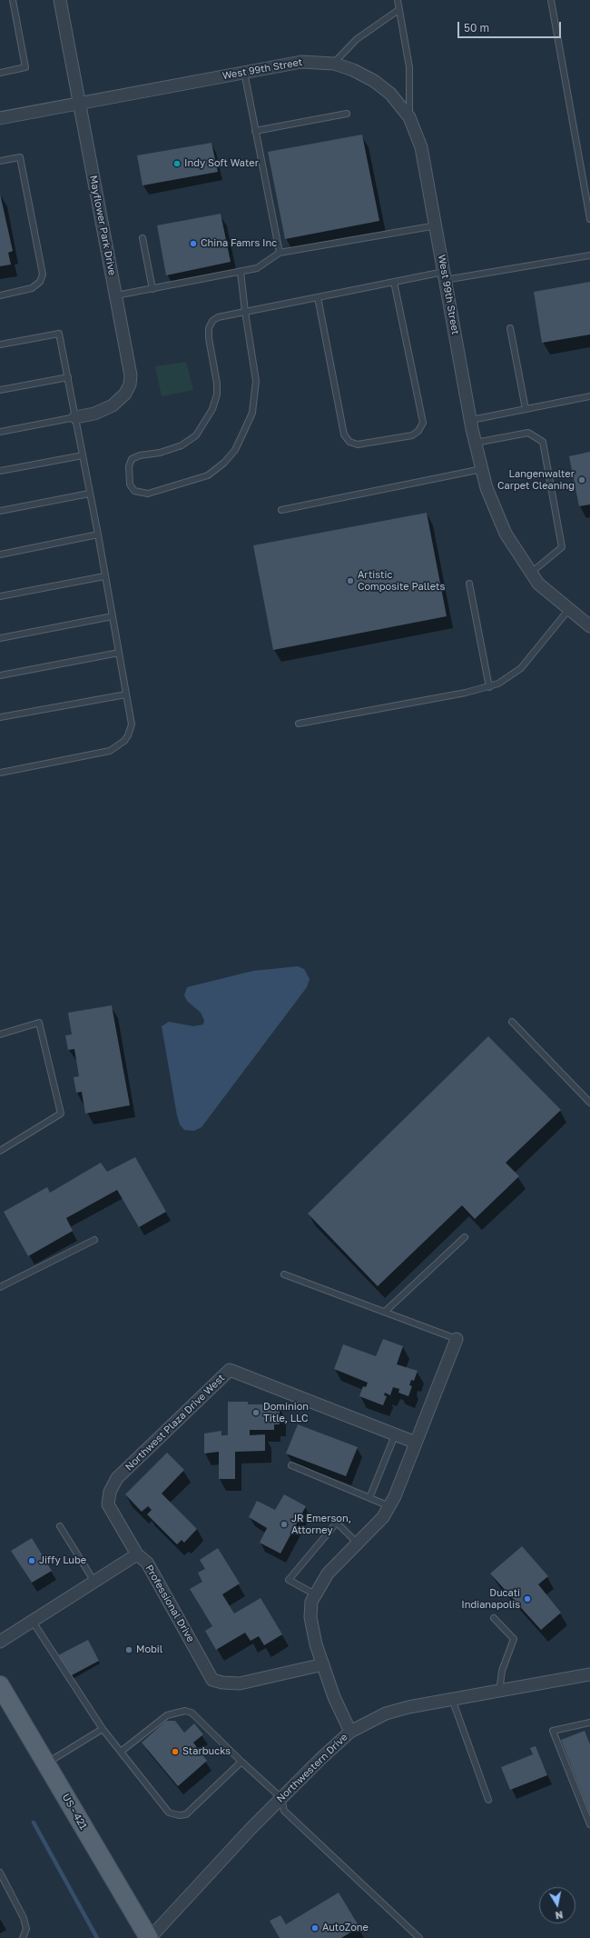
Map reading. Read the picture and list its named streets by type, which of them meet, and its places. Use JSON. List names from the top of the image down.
{
  "streets": {
    "main road": ["US - 421"],
    "street": [
      "West 99th Street",
      "Mayflower Park Drive",
      "Northwest Plaza Drive West",
      "Professional Drive",
      "Northwestern Drive"
    ]
  },
  "crossings": [
    ["West 99th Street", "Mayflower Park Drive"],
    ["Northwest Plaza Drive West", "Professional Drive"],
    ["Northwestern Drive", "US - 421"]
  ],
  "places": [
    "Indy Soft Water",
    "China Famrs Inc",
    "Langenwalter Carpet Cleaning",
    "Artistic Composite Pallets",
    "Dominion Title, LLC",
    "JR Emerson, Attorney",
    "Jiffy Lube",
    "Ducati Indianapolis",
    "Mobil",
    "Starbucks",
    "AutoZone"
  ],
  "scale_bar": "50 m",
  "north": "bottom"
}
